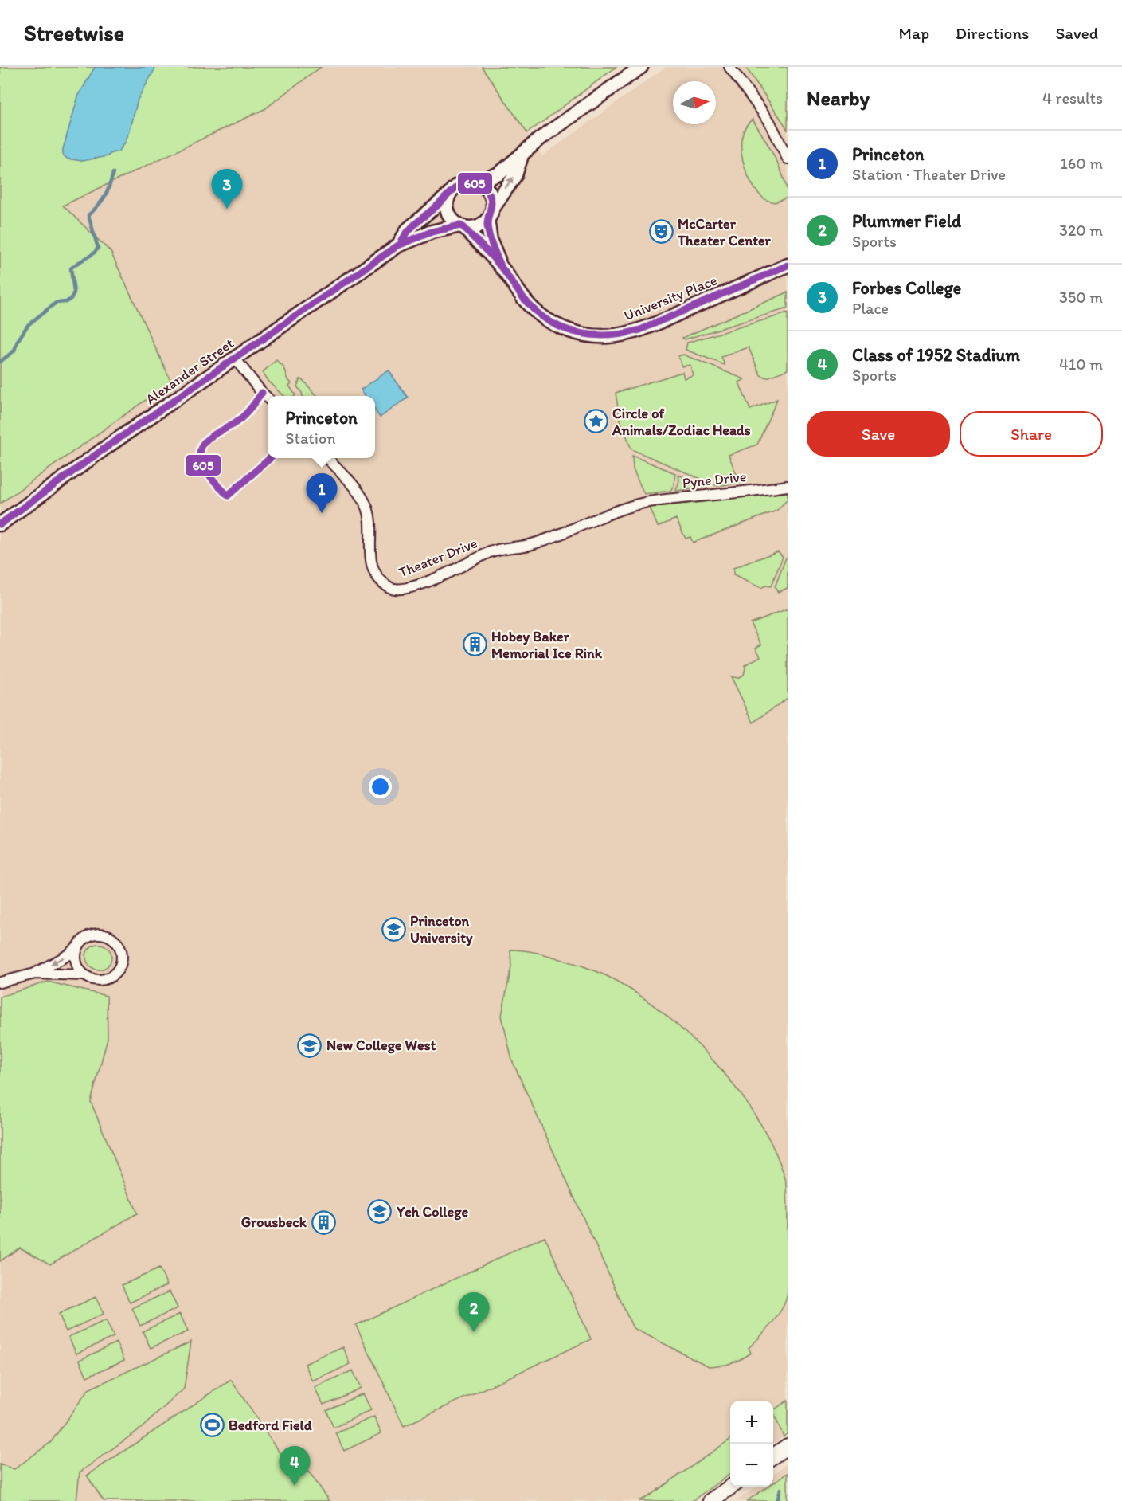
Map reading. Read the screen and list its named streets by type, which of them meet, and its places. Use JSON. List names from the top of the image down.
{
  "streets": {
    "main road": ["University Place", "Alexander Street"],
    "street": ["Pyne Drive", "Theater Drive"]
  },
  "crossings": [
    ["University Place", "Alexander Street"],
    ["Pyne Drive", "Theater Drive"]
  ],
  "places": {
    "theatre": ["McCarter Theater Center"],
    "place": ["Circle of Animals/Zodiac Heads"],
    "building": ["Hobey Baker Memorial Ice Rink", "Grousbeck"],
    "school or university": ["Princeton University", "New College West", "Yeh College"],
    "sports": ["Bedford Field"]
  },
  "lines": ["transit line 605"],
  "north": "right",
  "page": {
    "header": "Streetwise",
    "nav": ["Map", "Directions", "Saved"],
    "heading": ["Nearby", "4 results"],
    "list": [
      {
        "mark": "1",
        "name": "Princeton",
        "note": "Station · Theater Drive",
        "value": "160 m"
      },
      {
        "mark": "2",
        "name": "Plummer Field",
        "note": "Sports",
        "value": "320 m"
      },
      {
        "mark": "3",
        "name": "Forbes College",
        "note": "Place",
        "value": "350 m"
      },
      {
        "mark": "4",
        "name": "Class of 1952 Stadium",
        "note": "Sports",
        "value": "410 m"
      }
    ],
    "pins": [
      "3",
      "1",
      "2",
      "4"
    ],
    "popup": ["Princeton", "Station"],
    "buttons": ["Save", "Share"],
    "map_buttons": ["+", "−"]
  }
}
